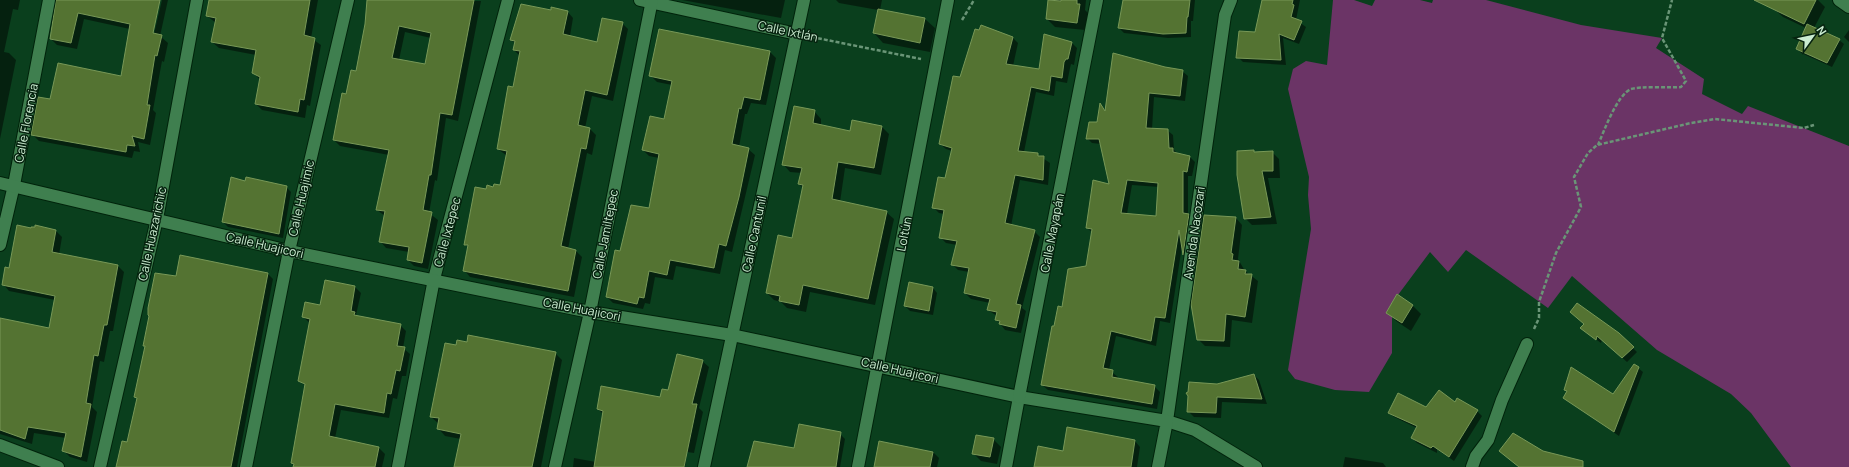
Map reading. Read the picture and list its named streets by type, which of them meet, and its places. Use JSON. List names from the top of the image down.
{
  "streets": {
    "street": [
      "Calle Ixtlán",
      "Calle Florencia",
      "Calle Huajimic",
      "Calle Ixtepec",
      "Calle Mayapán",
      "Avenida Nacozari",
      "Calle Huazarichic",
      "Calle Jamiltepec",
      "Calle Cantunil",
      "Loltún",
      "Calle Huajicori"
    ]
  },
  "crossings": [
    ["Calle Ixtlán", "Calle Jamiltepec"],
    ["Calle Ixtlán", "Calle Cantunil"],
    ["Calle Ixtlán", "Loltún"],
    ["Calle Florencia", "Calle Huajicori"],
    ["Calle Huajimic", "Calle Huajicori"],
    ["Calle Ixtepec", "Calle Huajicori"],
    ["Calle Mayapán", "Calle Huajicori"],
    ["Avenida Nacozari", "Calle Huajicori"],
    ["Calle Huazarichic", "Calle Huajicori"],
    ["Calle Jamiltepec", "Calle Huajicori"],
    ["Calle Cantunil", "Calle Huajicori"],
    ["Loltún", "Calle Huajicori"]
  ],
  "north": "top right"
}
